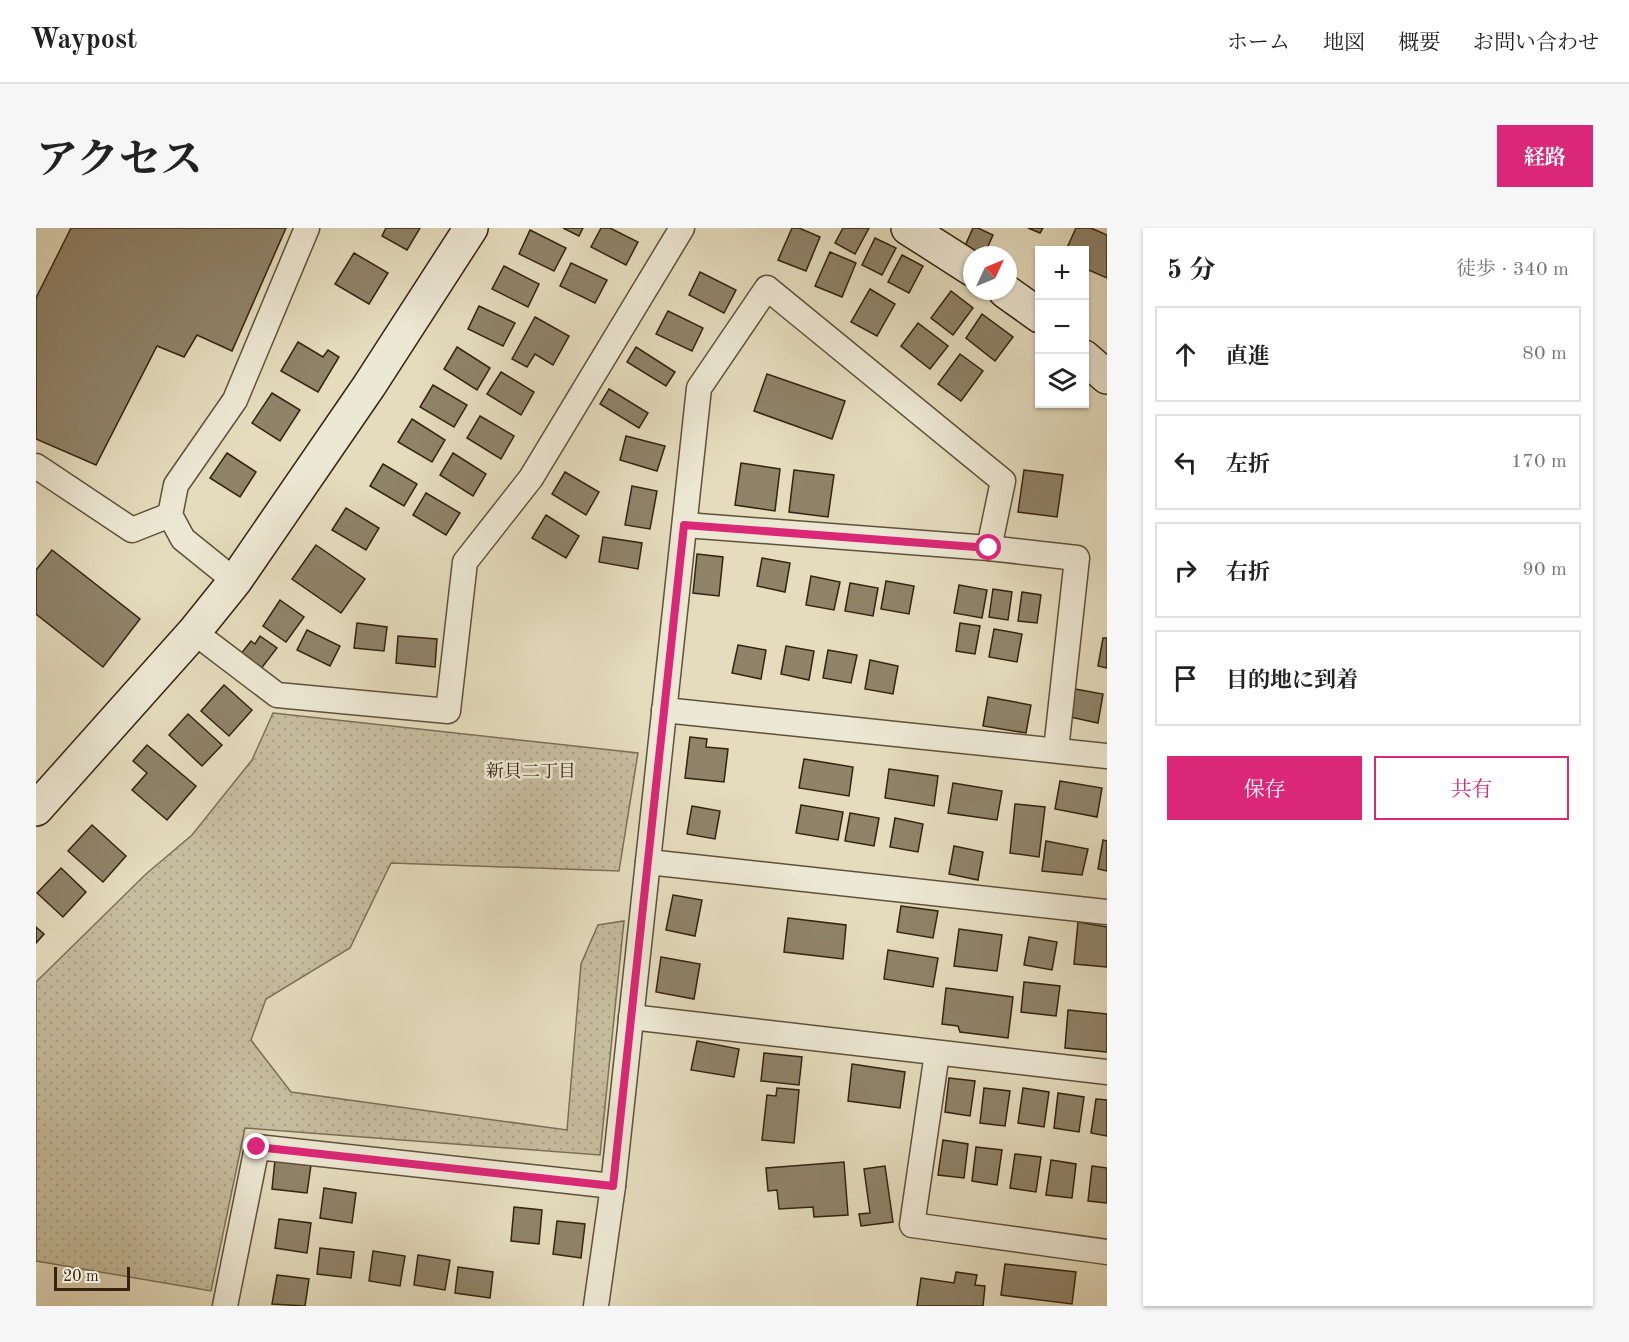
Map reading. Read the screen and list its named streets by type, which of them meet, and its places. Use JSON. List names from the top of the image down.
{
  "districts": ["新貝二丁目"],
  "scale_bar": "20 m",
  "north": "top right",
  "page": {
    "header": "Waypost",
    "nav": [
      "ホーム",
      "地図",
      "概要",
      "お問い合わせ"
    ],
    "title": "アクセス",
    "buttons": [
      "経路",
      ["保存", "共有"]
    ],
    "heading": ["5 分", "徒歩 · 340 m"],
    "map_buttons": ["+", "−"],
    "list": [
      ["直進", "80 m"],
      ["左折", "170 m"],
      ["右折", "90 m"],
      "目的地に到着"
    ],
    "scale": "20 m"
  }
}
